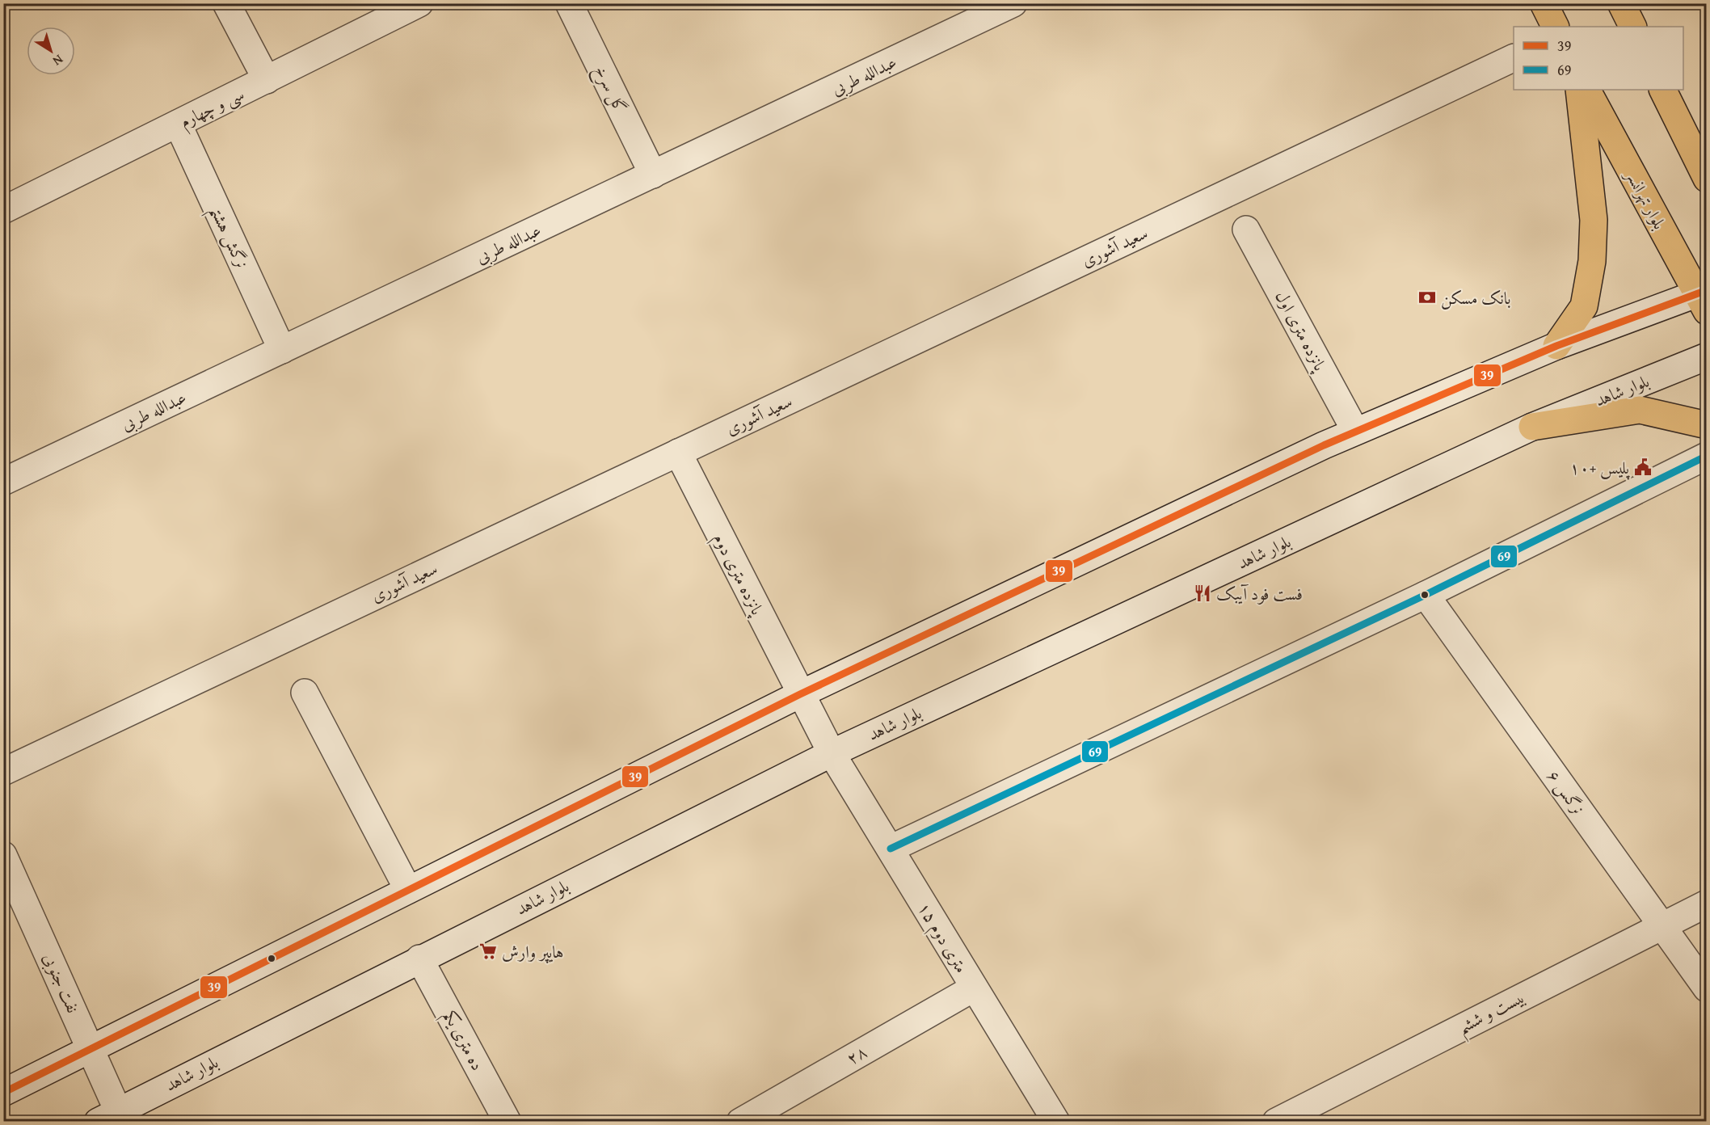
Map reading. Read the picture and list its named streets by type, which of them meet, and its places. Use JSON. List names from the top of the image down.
{
  "streets": {
    "main road": ["بلوار تهرانسر"],
    "street": [
      "عبدالله طربی",
      "گل سرخ",
      "سی و چهارم",
      "نرگش هشتم",
      "سعید آشوری",
      "پانزده متری اول",
      "بلوار شاهد",
      "پانزده متری دوم",
      "نرگس ۶",
      "۱۵ متری دوم",
      "نفت جنوبی",
      "بیست و ششم",
      "ده متری یکم",
      "۲۸"
    ]
  },
  "crossings": [
    ["عبدالله طربی", "گل سرخ"],
    ["عبدالله طربی", "نرگش هشتم"],
    ["سی و چهارم", "نرگش هشتم"],
    ["سعید آشوری", "پانزده متری دوم"],
    ["بلوار شاهد", "پانزده متری دوم"],
    ["بلوار شاهد", "۱۵ متری دوم"],
    ["بلوار شاهد", "نفت جنوبی"],
    ["بلوار شاهد", "ده متری یکم"],
    ["پانزده متری دوم", "۱۵ متری دوم"],
    ["نرگس ۶", "بیست و ششم"],
    ["۱۵ متری دوم", "۲۸"]
  ],
  "places": {
    "bank": ["بانک مسکن"],
    "public building": ["پلیس +۱۰"],
    "restaurant": ["فست فود آیبک"],
    "supermarket": ["هایپر وارش"]
  },
  "lines": ["transit line 39", "transit line 69"],
  "legend": ["39", "69"],
  "north": "bottom right"
}
